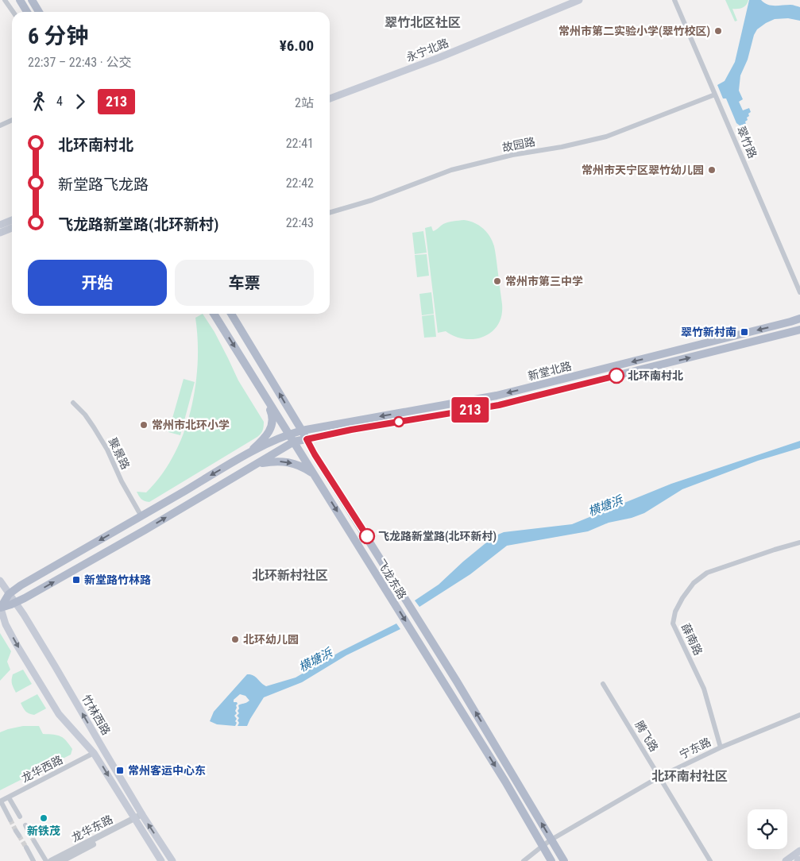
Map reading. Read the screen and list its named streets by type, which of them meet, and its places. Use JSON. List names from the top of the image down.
{
  "streets": {
    "main road": [
      "永宁北路",
      "新堂北路",
      "飞龙东路",
      "竹林西路"
    ],
    "street": [
      "翠竹路",
      "故园路",
      "聚景路",
      "薛南路",
      "腾飞路",
      "宁东路",
      "龙华西路",
      "龙华东路"
    ]
  },
  "crossings": [
    ["翠竹路", "故园路"],
    ["新堂北路", "飞龙东路"],
    ["新堂北路", "竹林西路"],
    ["飞龙东路", "宁东路"],
    ["薛南路", "宁东路"],
    ["竹林西路", "龙华西路"],
    ["竹林西路", "龙华东路"],
    ["腾飞路", "宁东路"]
  ],
  "districts": ["翠竹北区社区", "北环新村社区", "北环南村社区"],
  "water": ["横塘浜"],
  "places": {
    "other": [
      "常州市第二实验小学(翠竹校区)",
      "常州市天宁区翠竹幼儿园",
      "常州市第三中学",
      "北环南村北",
      "常州市北环小学",
      "飞龙路新堂路(北环新村)",
      "北环幼儿园",
      "新铁茂"
    ],
    "transit": ["翠竹新村南", "新堂路竹林路", "常州客运中心东"]
  },
  "lines": ["bus line 213"],
  "page": {
    "on_map": "213",
    "heading": ["6 分钟", "22:37 – 22:43 · 公交", "¥6.00"],
    "legs": ["4", "213", "2站"],
    "list": [
      {
        "name": "北环南村北",
        "value": "22:41"
      },
      {
        "name": "新堂路飞龙路",
        "value": "22:42"
      },
      {
        "name": "飞龙路新堂路(北环新村)",
        "value": "22:43"
      }
    ],
    "buttons": ["开始", "车票"]
  }
}
